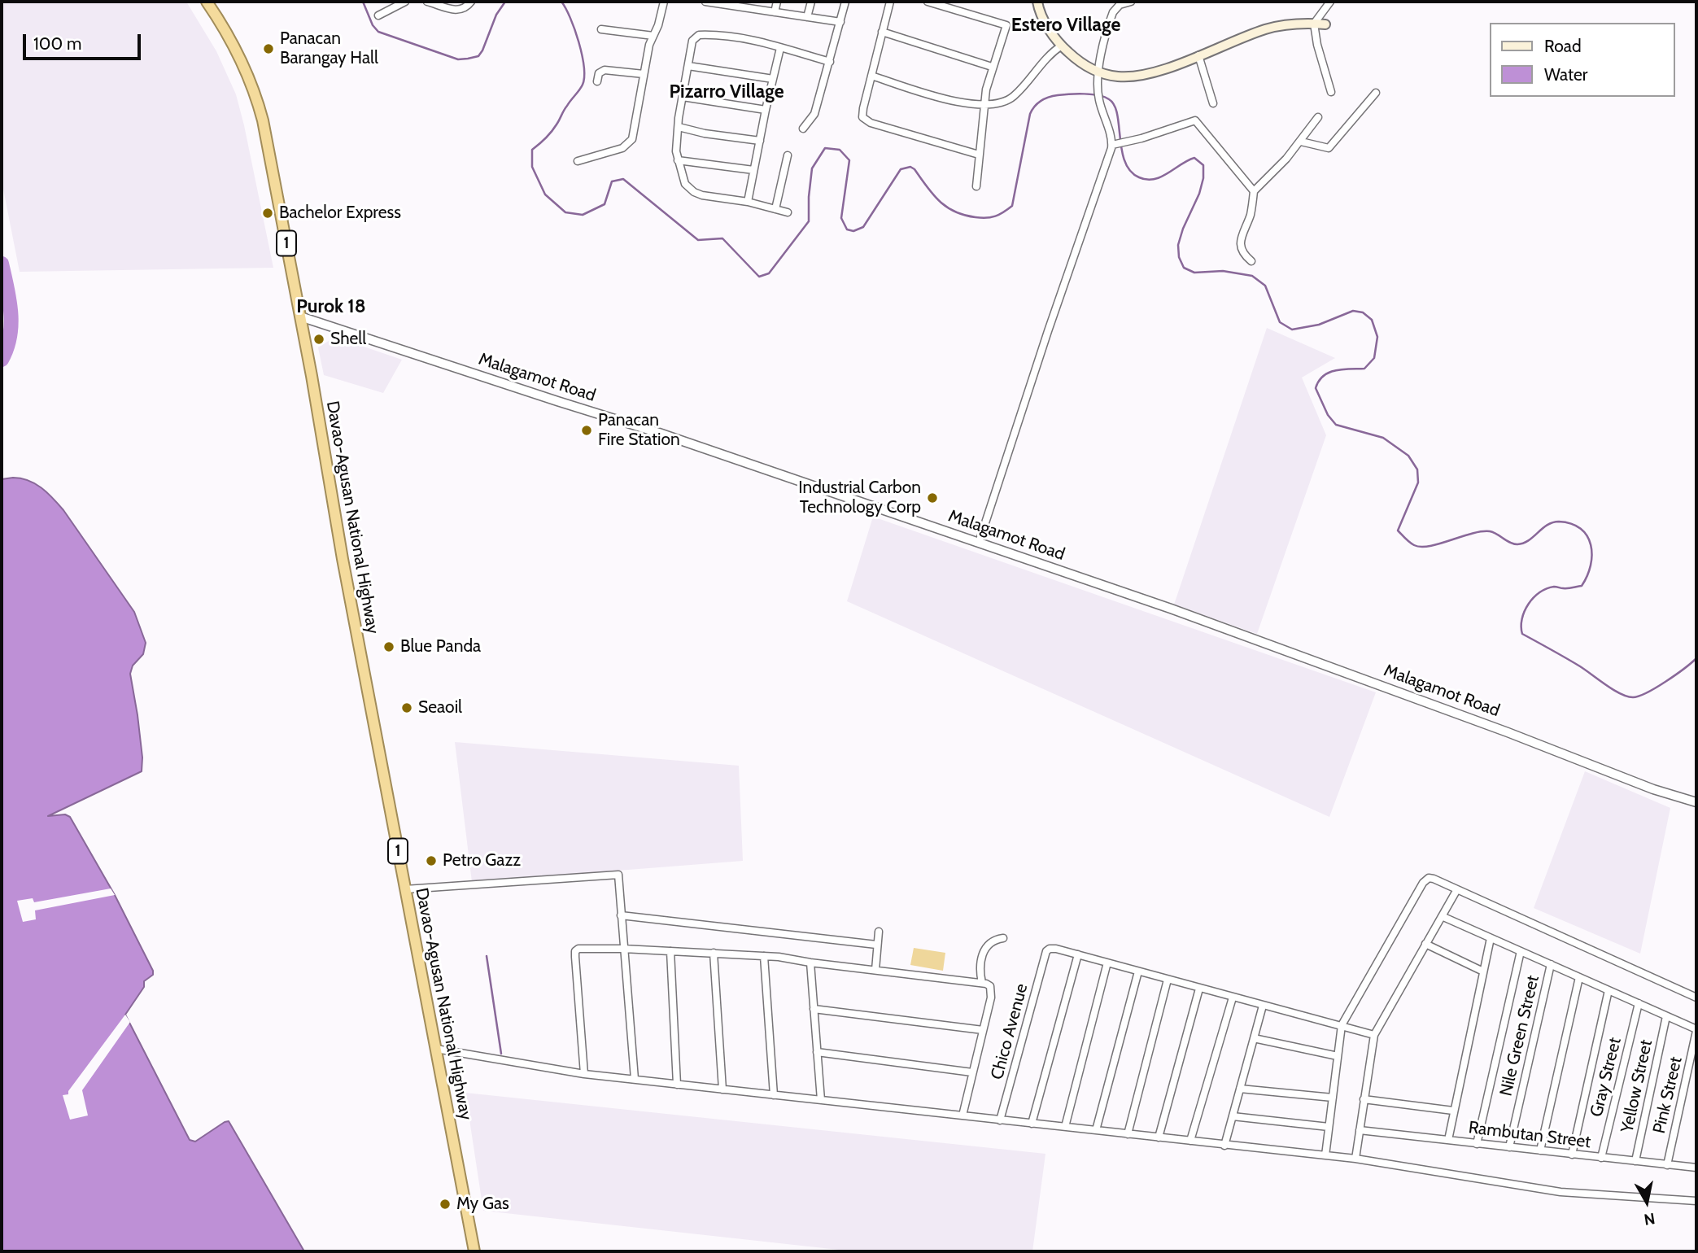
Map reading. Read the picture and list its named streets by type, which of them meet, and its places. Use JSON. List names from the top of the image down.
{
  "streets": {
    "highway": ["1", "Davao-Agusan National Highway"],
    "street": [
      "Malagamot Road",
      "Chico Avenue",
      "Nile Green Street",
      "Gray Street",
      "Yellow Street",
      "Pink Street",
      "Rambutan Street"
    ]
  },
  "crossings": [
    ["Malagamot Road", "Davao-Agusan National Highway"],
    ["Nile Green Street", "Rambutan Street"],
    ["Gray Street", "Rambutan Street"],
    ["Yellow Street", "Rambutan Street"],
    ["Pink Street", "Rambutan Street"]
  ],
  "districts": ["Estero Village", "Pizarro Village", "Purok 18"],
  "places": [
    "Panacan Barangay Hall",
    "Bachelor Express",
    "Shell",
    "Panacan Fire Station",
    "Industrial Carbon Technology Corp",
    "Blue Panda",
    "Seaoil",
    "Petro Gazz",
    "My Gas"
  ],
  "legend": ["Road", "Water"],
  "scale_bar": "100 m",
  "north": "bottom"
}
